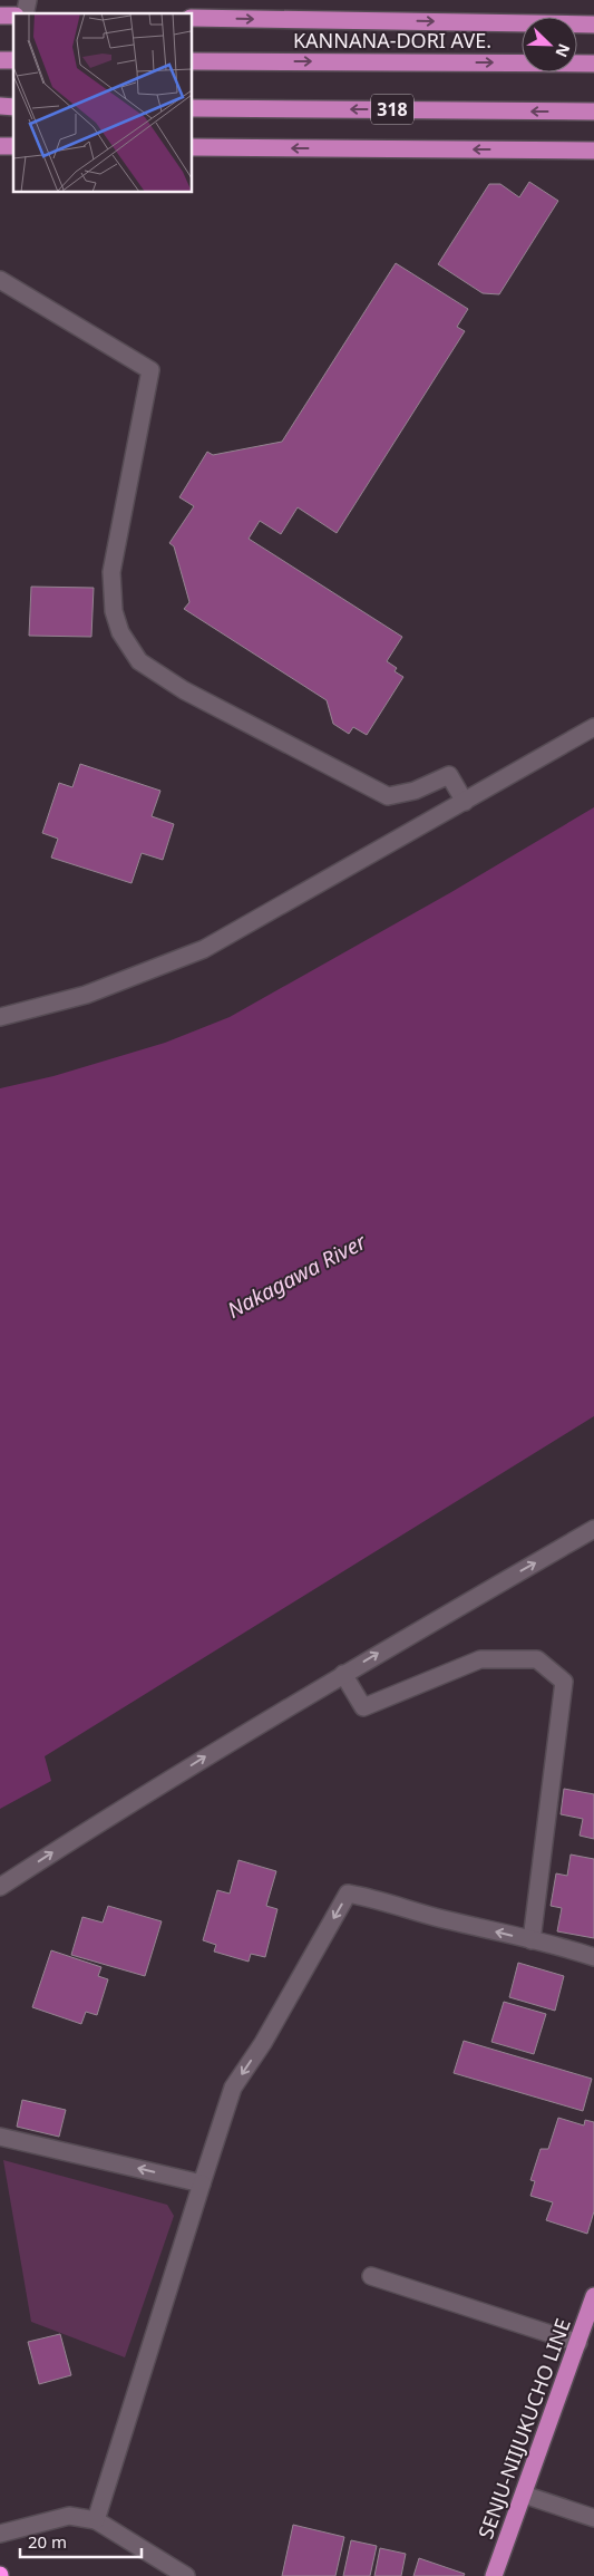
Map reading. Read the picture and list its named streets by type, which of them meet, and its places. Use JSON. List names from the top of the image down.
{
  "streets": {
    "main road": ["KANNANA-DORI AVE.", "318", "SENJU-NIIJUKUCHO LINE"]
  },
  "water": ["Nakagawa River"],
  "scale_bar": "20 m",
  "north": "bottom right"
}
